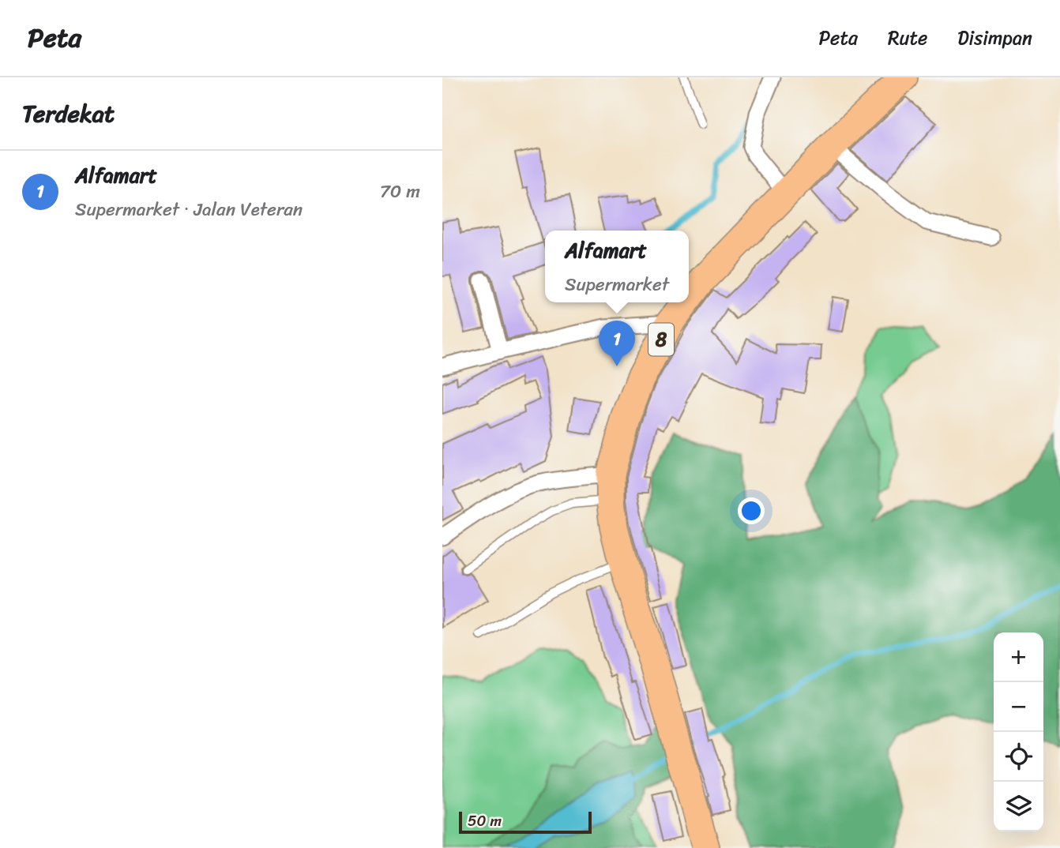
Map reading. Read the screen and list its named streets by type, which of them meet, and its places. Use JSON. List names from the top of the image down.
{
  "streets": {
    "highway": ["8"]
  },
  "scale_bar": "50 m",
  "page": {
    "header": "Peta",
    "nav": ["Peta", "Rute", "Disimpan"],
    "heading": "Terdekat",
    "list": [
      {
        "mark": "1",
        "name": "Alfamart",
        "note": "Supermarket · Jalan Veteran",
        "value": "70 m"
      }
    ],
    "popup": ["Alfamart", "Supermarket"],
    "pins": "1",
    "map_buttons": ["+", "−"],
    "scale": "50 m"
  }
}
